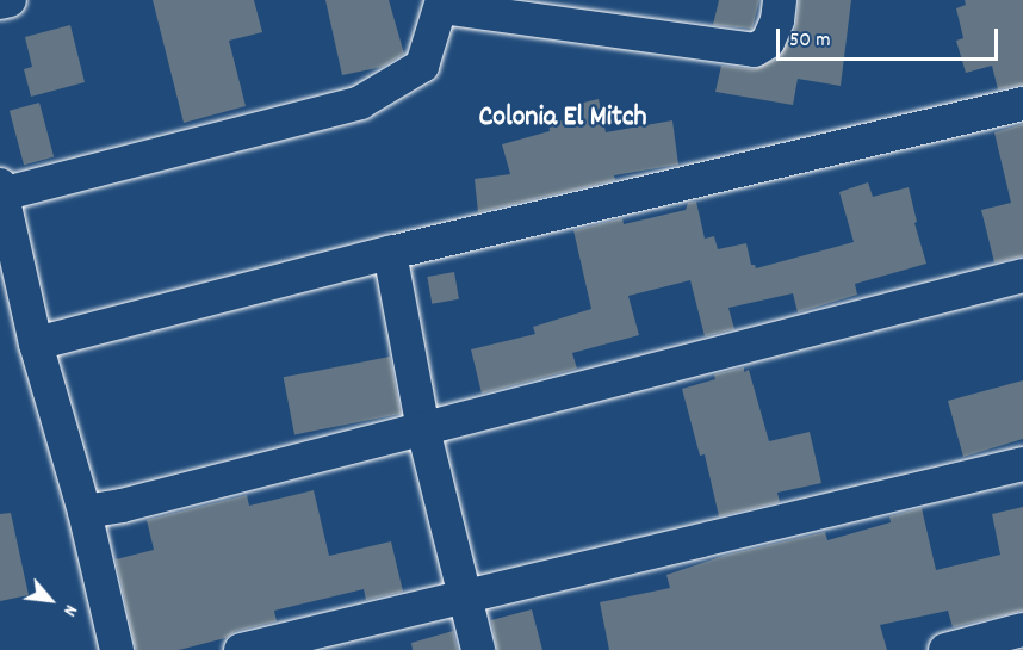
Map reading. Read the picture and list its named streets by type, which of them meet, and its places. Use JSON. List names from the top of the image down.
{
  "districts": ["Colonia El Mitch"],
  "scale_bar": "50 m",
  "north": "bottom right"
}
